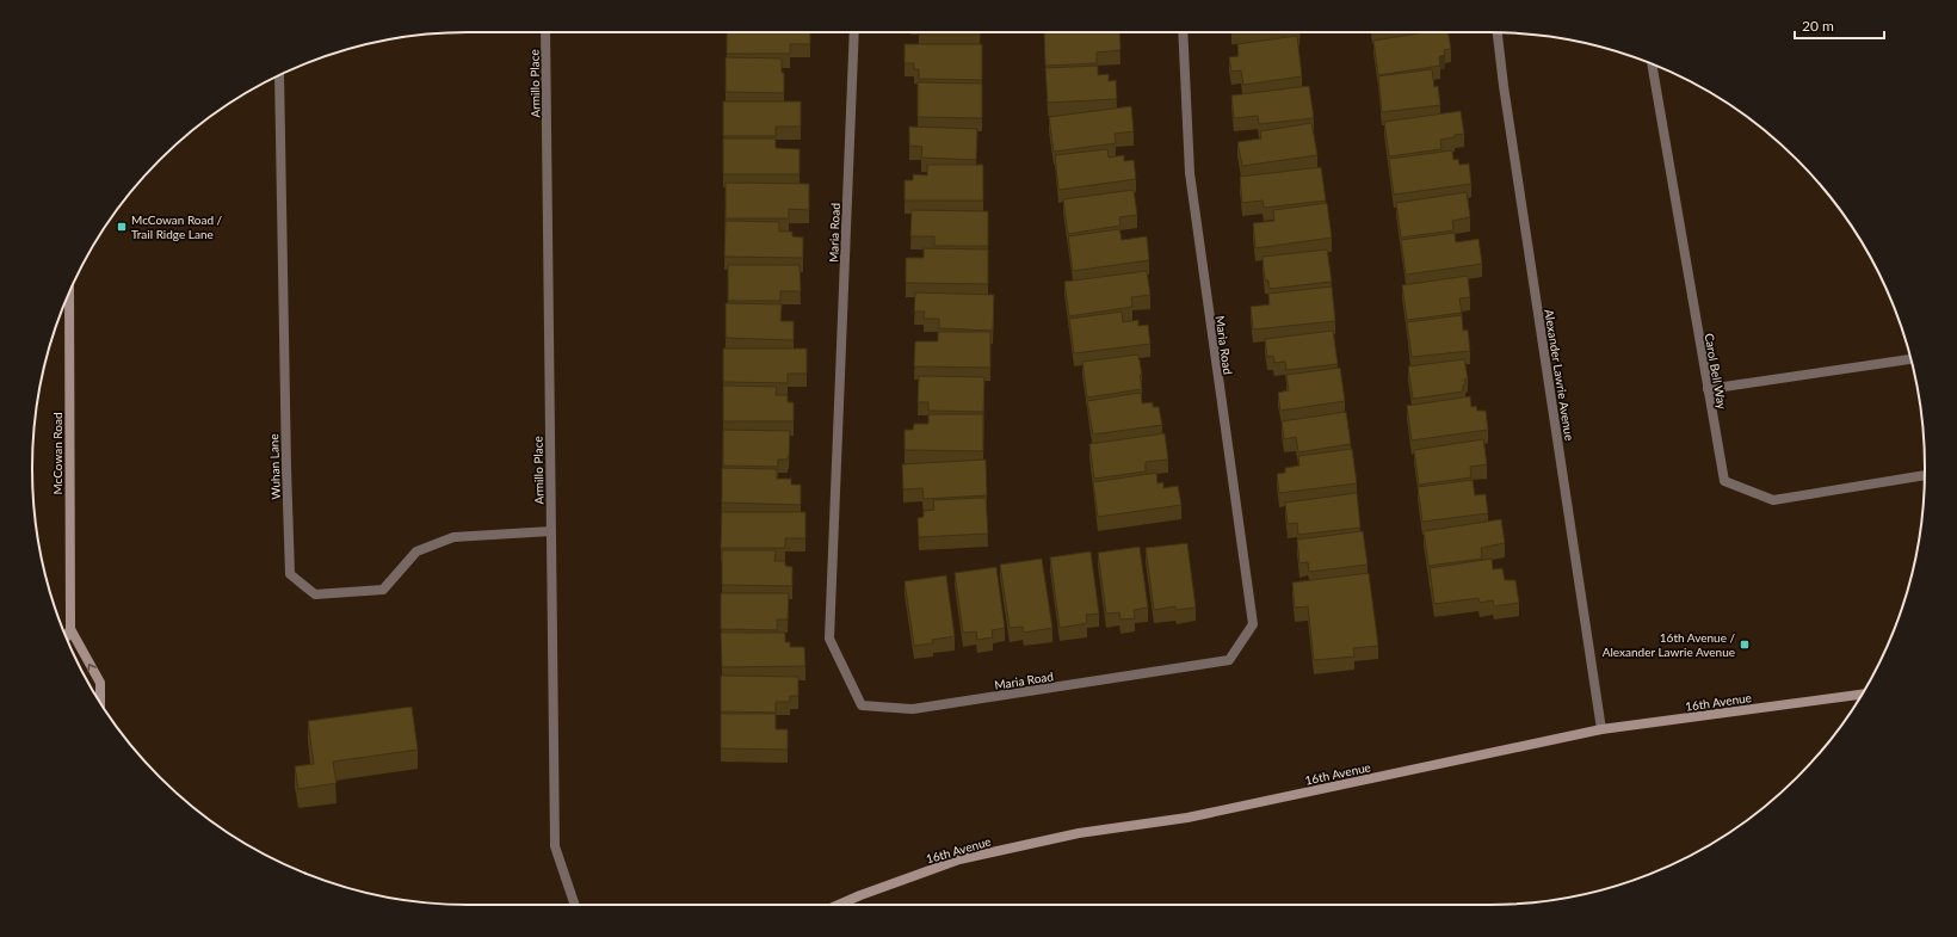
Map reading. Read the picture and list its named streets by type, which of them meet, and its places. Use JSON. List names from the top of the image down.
{
  "streets": {
    "main road": ["McCowan Road", "16th Avenue"],
    "street": [
      "Armillo Place",
      "Maria Road",
      "Carol Bell Way",
      "Alexander Lawrie Avenue",
      "Wuhan Lane"
    ]
  },
  "crossings": [
    ["Armillo Place", "Wuhan Lane"],
    ["Alexander Lawrie Avenue", "16th Avenue"]
  ],
  "places": {
    "transit": ["McCowan Road / Trail Ridge Lane", "16th Avenue / Alexander Lawrie Avenue"]
  },
  "scale_bar": "20 m"
}
